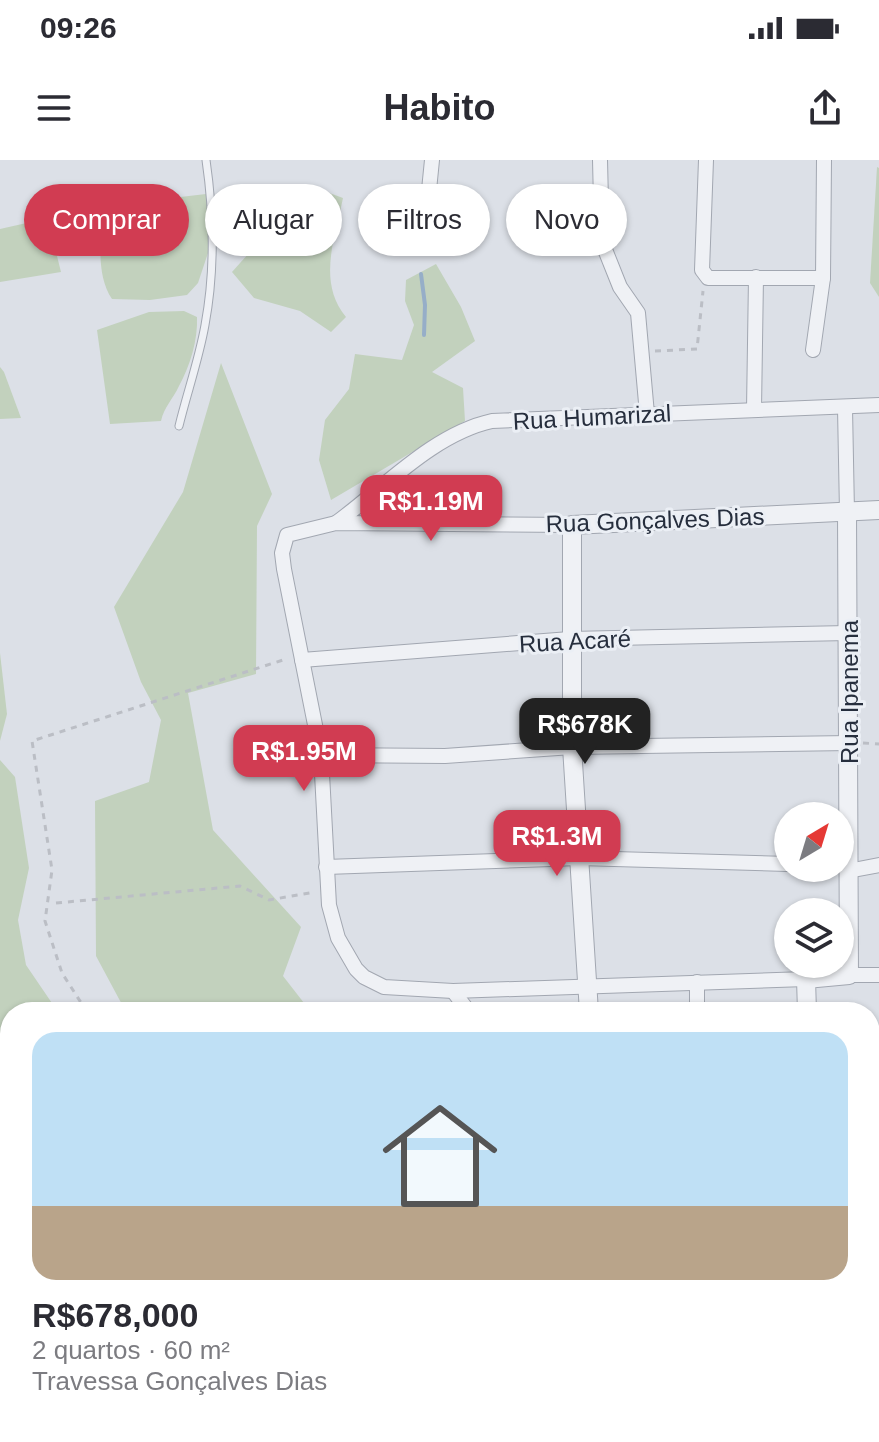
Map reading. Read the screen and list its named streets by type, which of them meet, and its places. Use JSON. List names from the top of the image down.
{
  "streets": {
    "street": [
      "Rua Humarizal",
      "Rua Gonçalves Dias",
      "Rua Acaré",
      "Rua Ipanema"
    ]
  },
  "crossings": [
    ["Rua Humarizal", "Rua Gonçalves Dias"],
    ["Rua Humarizal", "Rua Ipanema"],
    ["Rua Gonçalves Dias", "Rua Acaré"],
    ["Rua Gonçalves Dias", "Rua Ipanema"],
    ["Rua Acaré", "Rua Ipanema"]
  ],
  "north": "top right",
  "page": {
    "status": "09:26",
    "header": "Habito",
    "chip": [
      "Comprar",
      "Alugar",
      "Filtros",
      "Novo"
    ],
    "price": [
      "R$1.19M",
      "R$678K",
      "R$1.95M",
      "R$1.3M"
    ],
    "list": [
      {
        "name": "R$678,000",
        "note": "2 quartos · 60 m² · Travessa Gonçalves Dias"
      }
    ]
  }
}
